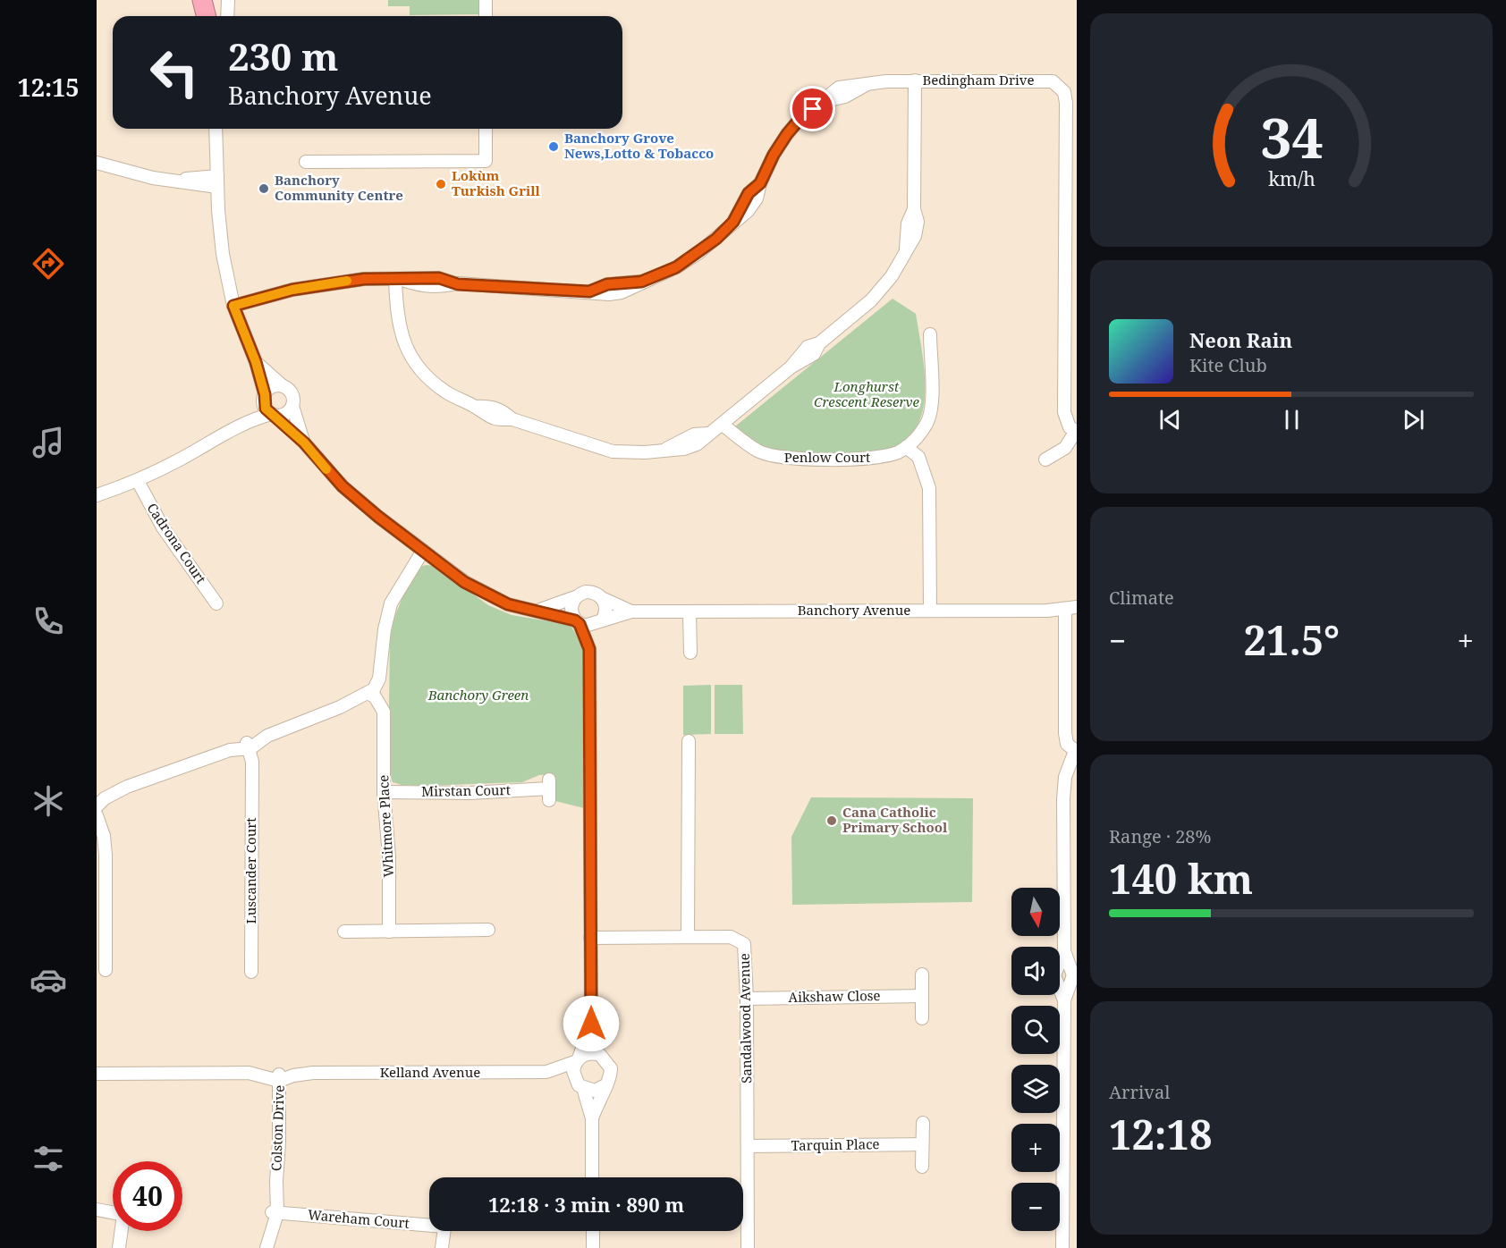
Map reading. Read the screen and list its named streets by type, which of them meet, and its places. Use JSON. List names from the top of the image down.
{
  "streets": {
    "street": [
      "Bedingham Drive",
      "Penlow Court",
      "Cadrona Court",
      "Banchory Avenue",
      "Mirstan Court",
      "Whitmore Place",
      "Luscander Court",
      "Aikshaw Close",
      "Sandalwood Avenue",
      "Kelland Avenue",
      "Colston Drive",
      "Tarquin Place",
      "Wareham Court"
    ]
  },
  "crossings": [
    ["Mirstan Court", "Whitmore Place"],
    ["Aikshaw Close", "Sandalwood Avenue"],
    ["Sandalwood Avenue", "Tarquin Place"],
    ["Kelland Avenue", "Colston Drive"],
    ["Colston Drive", "Wareham Court"]
  ],
  "parks": ["Longhurst Crescent Reserve", "Banchory Green"],
  "places": [
    "Banchory Grove News,Lotto & Tobacco",
    "Lokùm Turkish Grill",
    "Banchory Community Centre",
    "Cana Catholic Primary School"
  ],
  "north": "bottom",
  "page": {
    "tabs": "12:15",
    "turn": ["230 m", "Banchory Avenue"],
    "song": ["Neon Rain", "Kite Club"],
    "tile": [
      "Climate",
      ["Range · 28%", "140 km"],
      ["Arrival", "12:18"]
    ],
    "heat": ["−", "21.5°", "+"],
    "map_buttons": ["+", "−"],
    "limit": "40",
    "trip": "12:18 · 3 min · 890 m",
    "gauge": ["34", "km/h"]
  }
}
